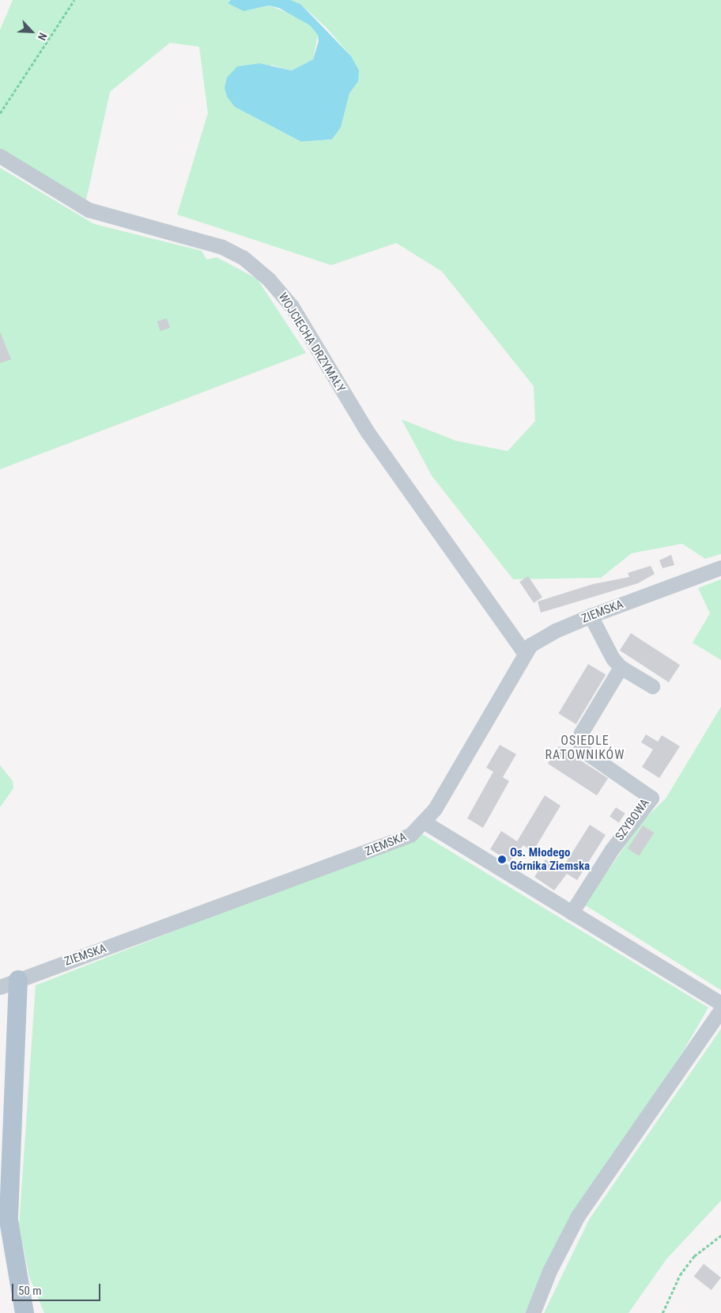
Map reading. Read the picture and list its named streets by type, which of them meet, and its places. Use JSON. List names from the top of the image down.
{
  "streets": {
    "street": ["WOJCIECHA DRZYMAŁY", "ZIEMSKA", "SZYBOWA"]
  },
  "crossings": [
    ["WOJCIECHA DRZYMAŁY", "ZIEMSKA"]
  ],
  "districts": ["OSIEDLE RATOWNIKÓW"],
  "places": ["Os. Młodego Górnika Ziemska"],
  "scale_bar": "50 m",
  "north": "bottom right"
}
